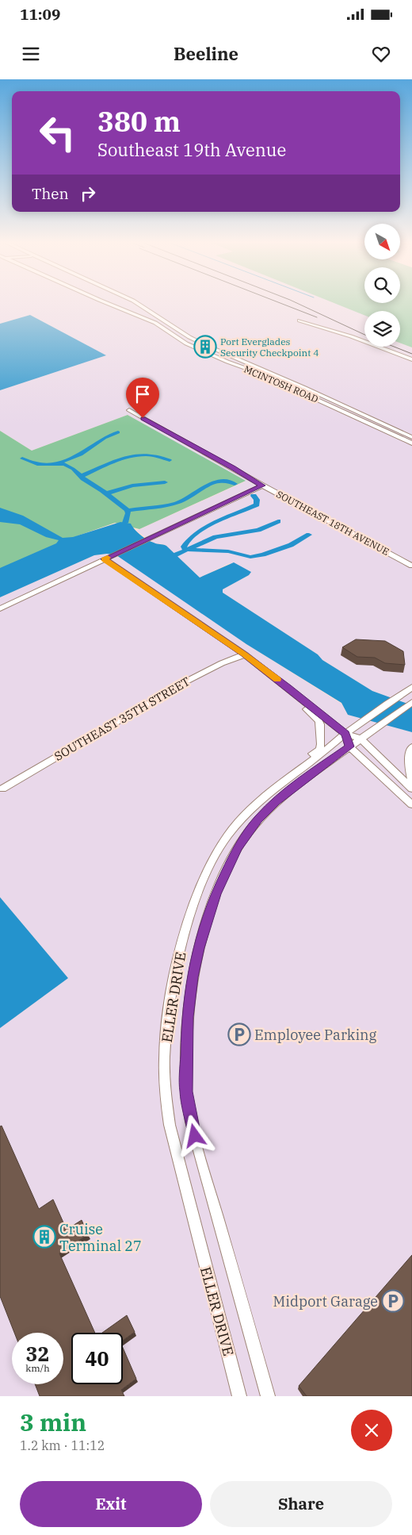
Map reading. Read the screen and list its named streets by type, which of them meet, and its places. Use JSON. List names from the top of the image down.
{
  "streets": {
    "street": [
      "MCINTOSH ROAD",
      "SOUTHEAST 18TH AVENUE",
      "SOUTHEAST 35TH STREET",
      "ELLER DRIVE"
    ]
  },
  "places": {
    "building": ["Port Everglades Security Checkpoint 4", "Cruise Terminal 27"],
    "parking": ["Employee Parking", "Midport Garage"]
  },
  "north": "bottom right",
  "page": {
    "status": "11:09",
    "header": "Beeline",
    "turn": ["380 m", "Southeast 19th Avenue"],
    "then": "Then",
    "speed": "32 km/h",
    "limit": "40",
    "heading": ["3 min", "1.2 km · 11:12"],
    "buttons": ["Exit", "Share"]
  }
}
